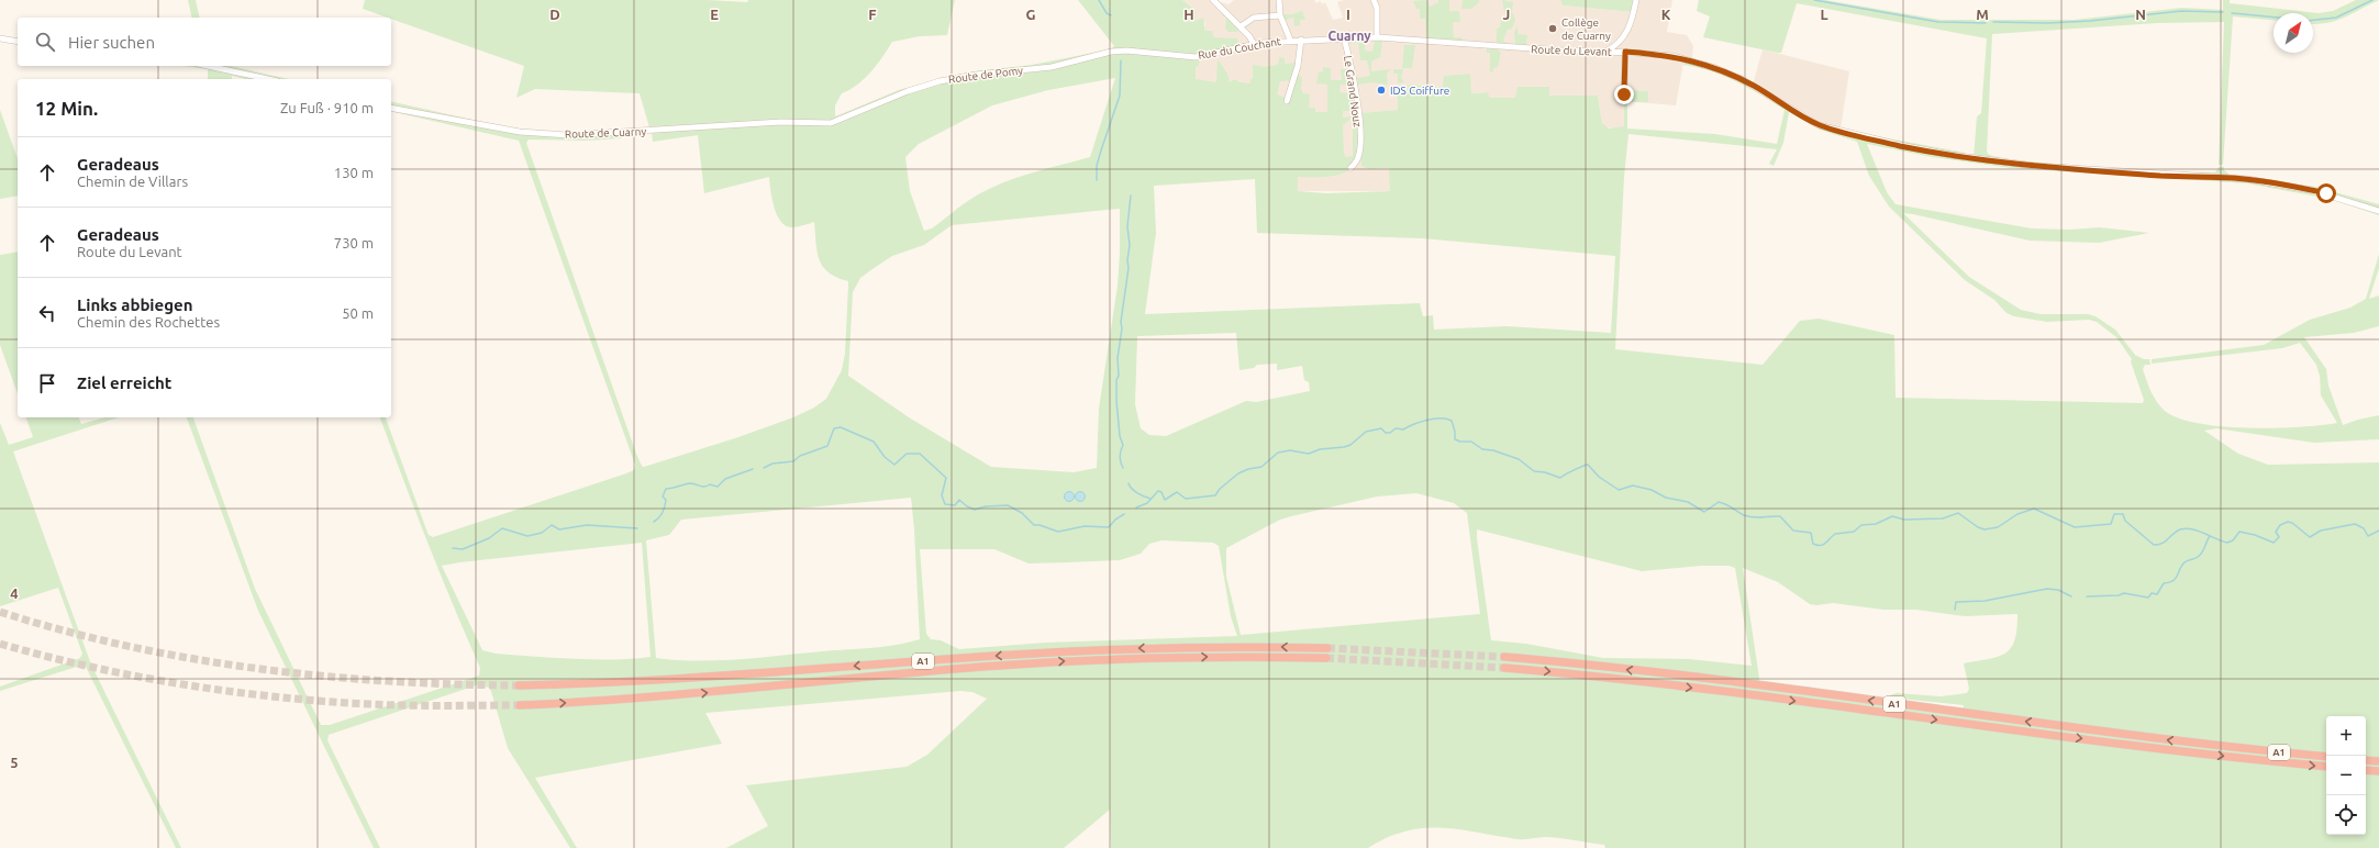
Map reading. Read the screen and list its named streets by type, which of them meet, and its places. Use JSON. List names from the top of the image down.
{
  "streets": {
    "highway": ["A1"],
    "street": [
      "Rue du Couchant",
      "Route du Levant",
      "Route de Pomy",
      "Le Grand Nouz",
      "Route de Cuarny"
    ]
  },
  "crossings": [
    ["Rue du Couchant", "Route du Levant"],
    ["Rue du Couchant", "Route de Pomy"],
    ["Rue du Couchant", "Le Grand Nouz"],
    ["Route de Pomy", "Route de Cuarny"]
  ],
  "districts": ["Cuarny"],
  "places": ["Collège de Cuarny", "IDS Coiffure"],
  "north": "top right",
  "page": {
    "search": "Hier suchen",
    "heading": ["12 Min.", "Zu Fuß · 910 m"],
    "list": [
      ["Geradeaus", "Chemin de Villars", "130 m"],
      ["Geradeaus", "Route du Levant", "730 m"],
      ["Links abbiegen", "Chemin des Rochettes", "50 m"],
      "Ziel erreicht"
    ],
    "map_buttons": ["+", "−"]
  },
  "grid": {
    "columns": [
      "D",
      "E",
      "F",
      "G",
      "H",
      "I",
      "J",
      "K",
      "L",
      "M",
      "N"
    ],
    "rows": ["4", "5"]
  }
}
